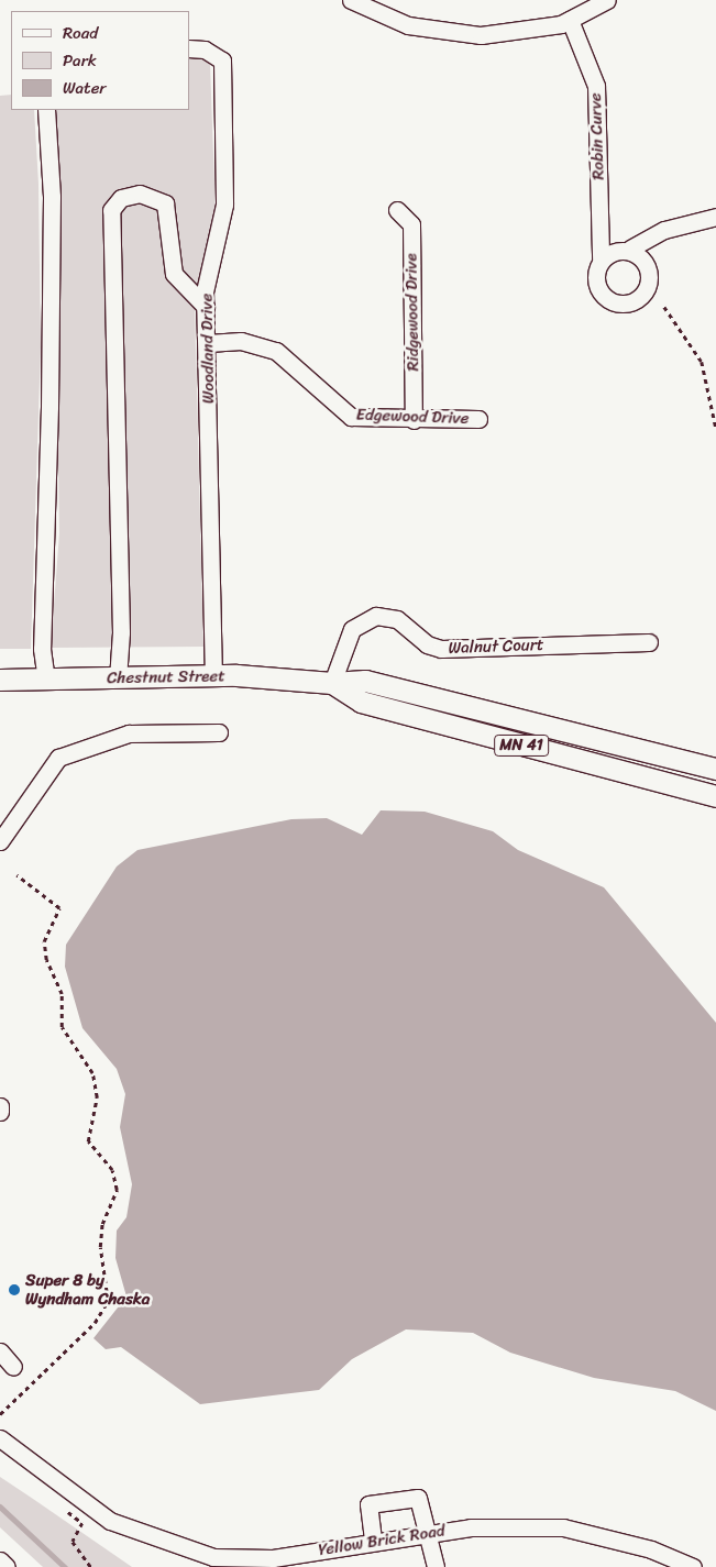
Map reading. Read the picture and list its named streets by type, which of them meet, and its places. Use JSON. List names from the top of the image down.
{
  "streets": {
    "main road": ["Chestnut Street", "MN 41"],
    "street": [
      "Robin Curve",
      "Ridgewood Drive",
      "Woodland Drive",
      "Edgewood Drive",
      "Walnut Court",
      "Yellow Brick Road"
    ]
  },
  "crossings": [
    ["Ridgewood Drive", "Edgewood Drive"],
    ["Woodland Drive", "Edgewood Drive"],
    ["Woodland Drive", "Chestnut Street"],
    ["Walnut Court", "Chestnut Street"],
    ["Walnut Court", "MN 41"],
    ["Chestnut Street", "MN 41"]
  ],
  "places": ["Super 8 by Wyndham Chaska"],
  "legend": ["Road", "Park", "Water"]
}
